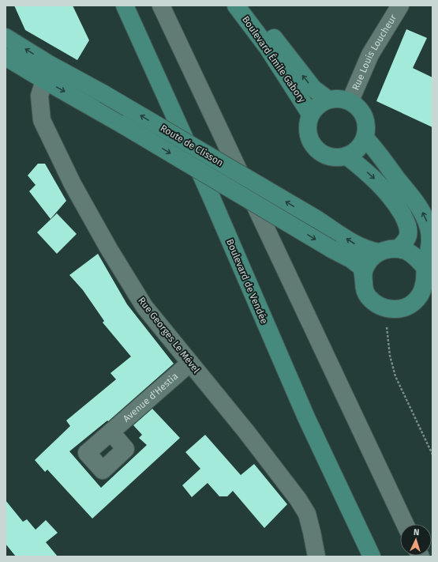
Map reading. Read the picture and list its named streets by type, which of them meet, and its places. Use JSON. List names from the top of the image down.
{
  "streets": {
    "main road": ["Boulevard Émile Gabory", "Route de Clisson", "Boulevard de Vendée"],
    "street": ["Rue Louis Loucheur", "Rue Georges Le Mével", "Avenue d'Hestia"]
  },
  "crossings": [
    ["Rue Louis Loucheur", "Boulevard Émile Gabory"],
    ["Route de Clisson", "Rue Georges Le Mével"],
    ["Rue Georges Le Mével", "Avenue d'Hestia"]
  ],
  "north": "top"
}
